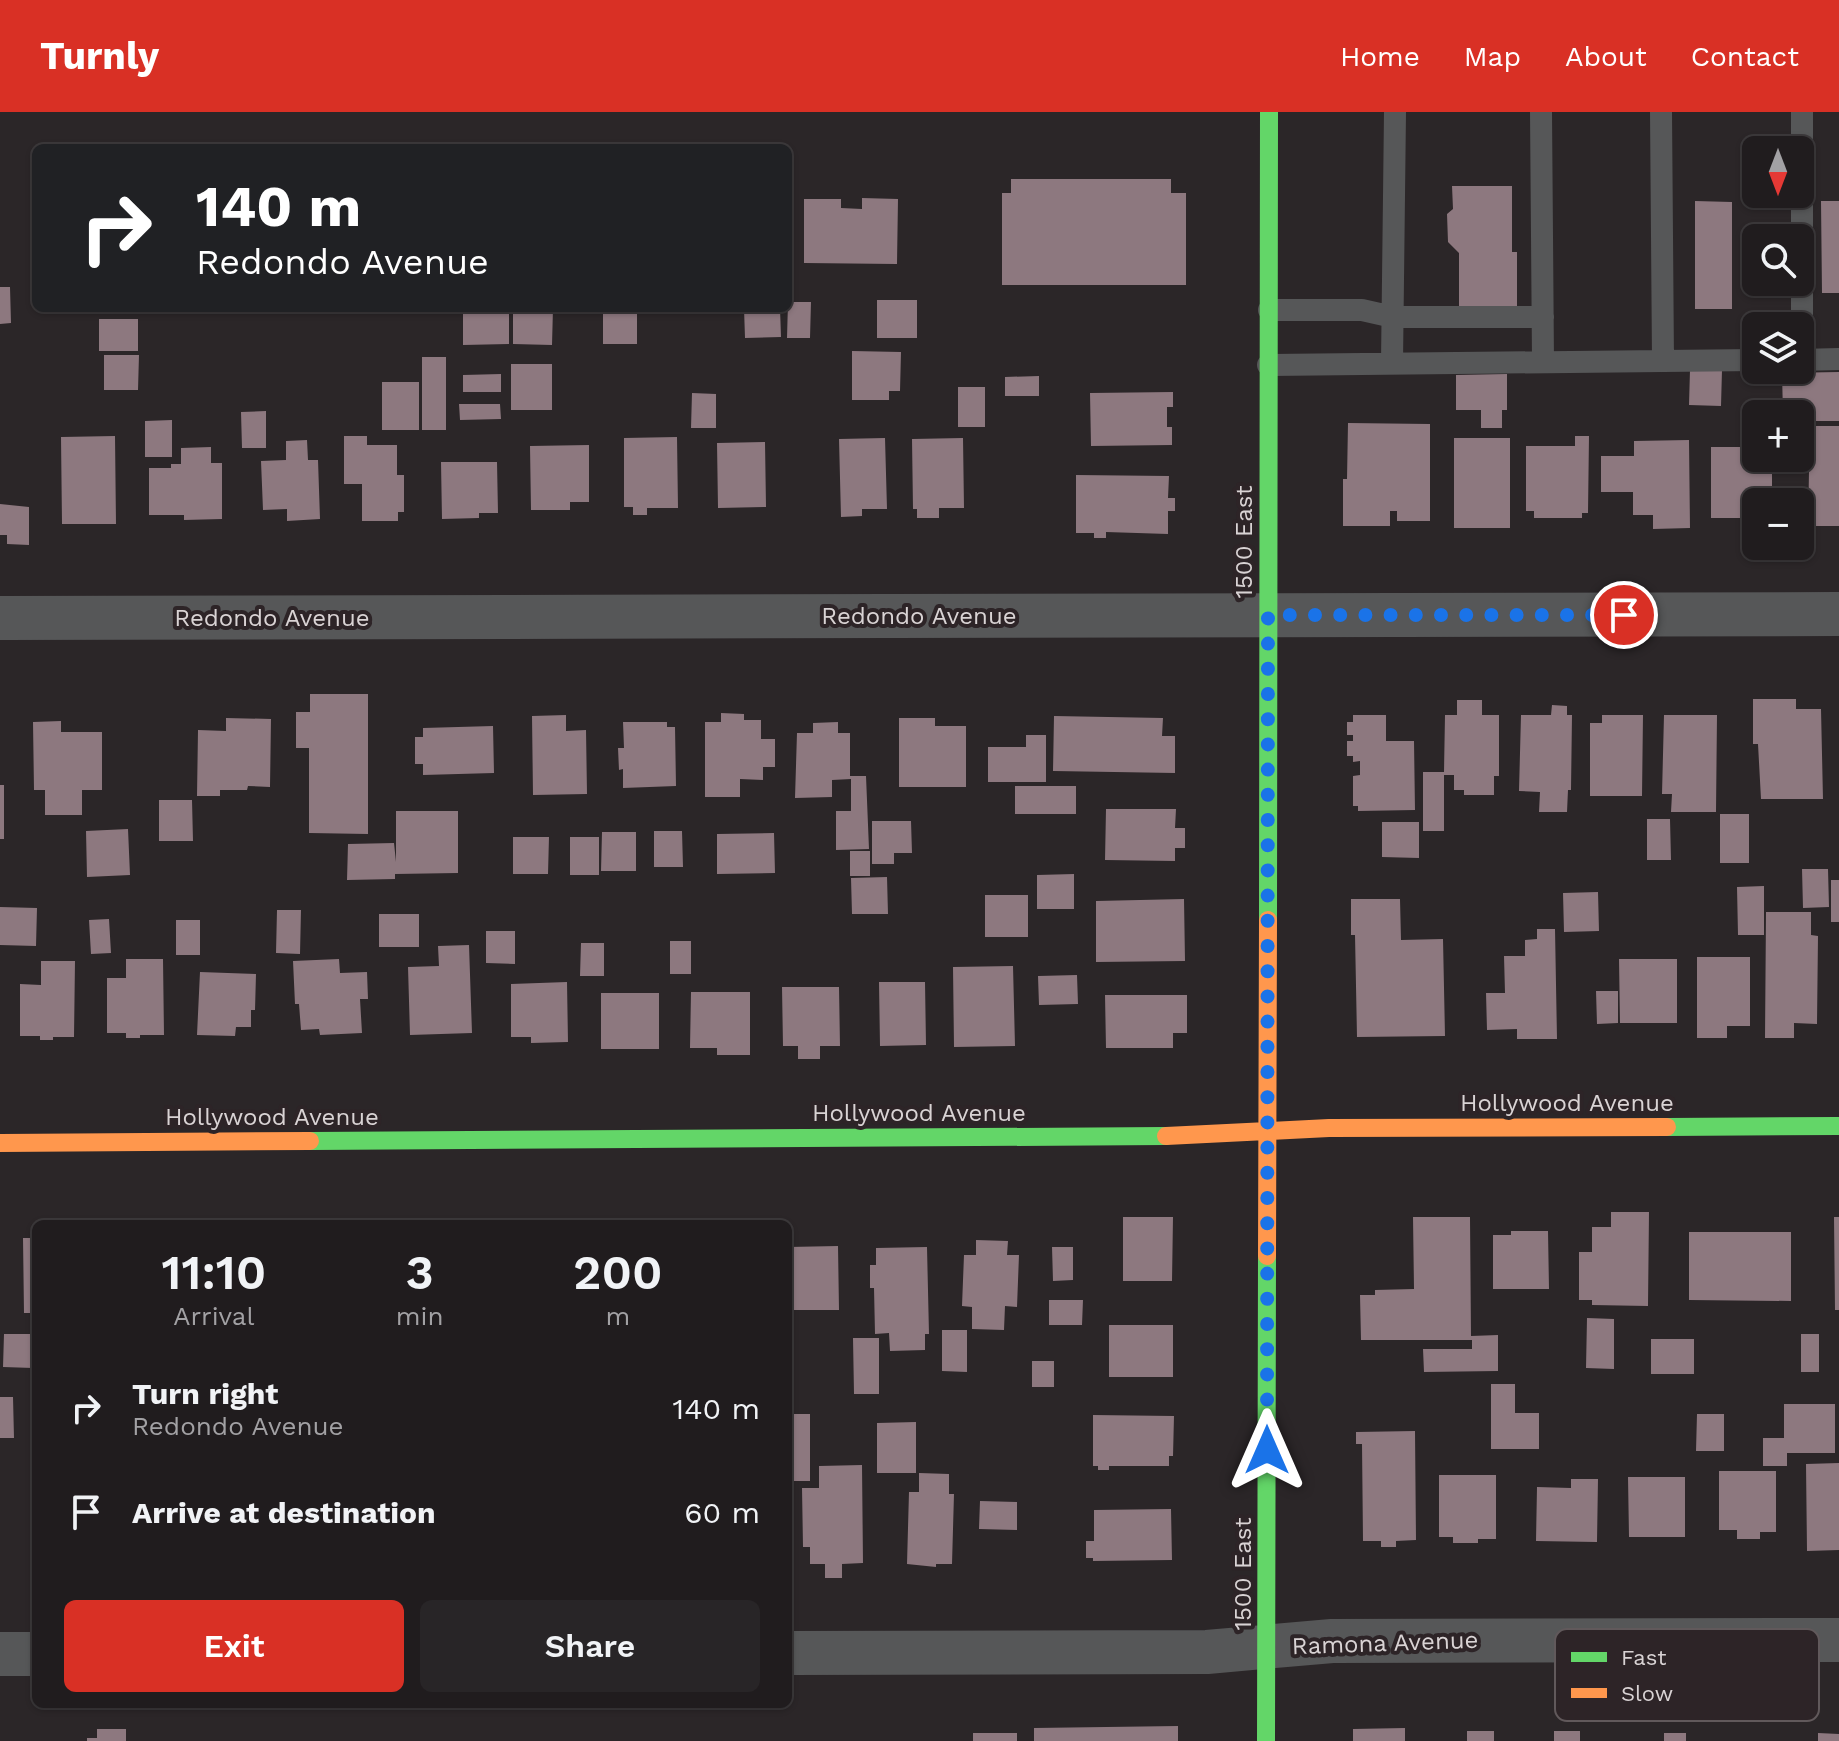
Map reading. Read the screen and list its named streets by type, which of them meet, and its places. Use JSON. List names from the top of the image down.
{
  "streets": {
    "street": [
      "1500 East",
      "Redondo Avenue",
      "Hollywood Avenue",
      "Ramona Avenue"
    ]
  },
  "crossings": [
    ["1500 East", "Redondo Avenue"],
    ["1500 East", "Hollywood Avenue"],
    ["1500 East", "Ramona Avenue"]
  ],
  "legend": ["Fast", "Slow"],
  "north": "bottom",
  "page": {
    "header": "Turnly",
    "nav": [
      "Home",
      "Map",
      "About",
      "Contact"
    ],
    "map_buttons": ["+", "−"],
    "turn": ["140 m", "Redondo Avenue"],
    "eta": [
      "11:10",
      "Arrival",
      "3",
      "min",
      "200",
      "m"
    ],
    "list": [
      {
        "name": "Turn right",
        "note": "Redondo Avenue",
        "value": "140 m"
      },
      {
        "name": "Arrive at destination",
        "value": "60 m"
      }
    ],
    "buttons": ["Exit", "Share"]
  }
}
